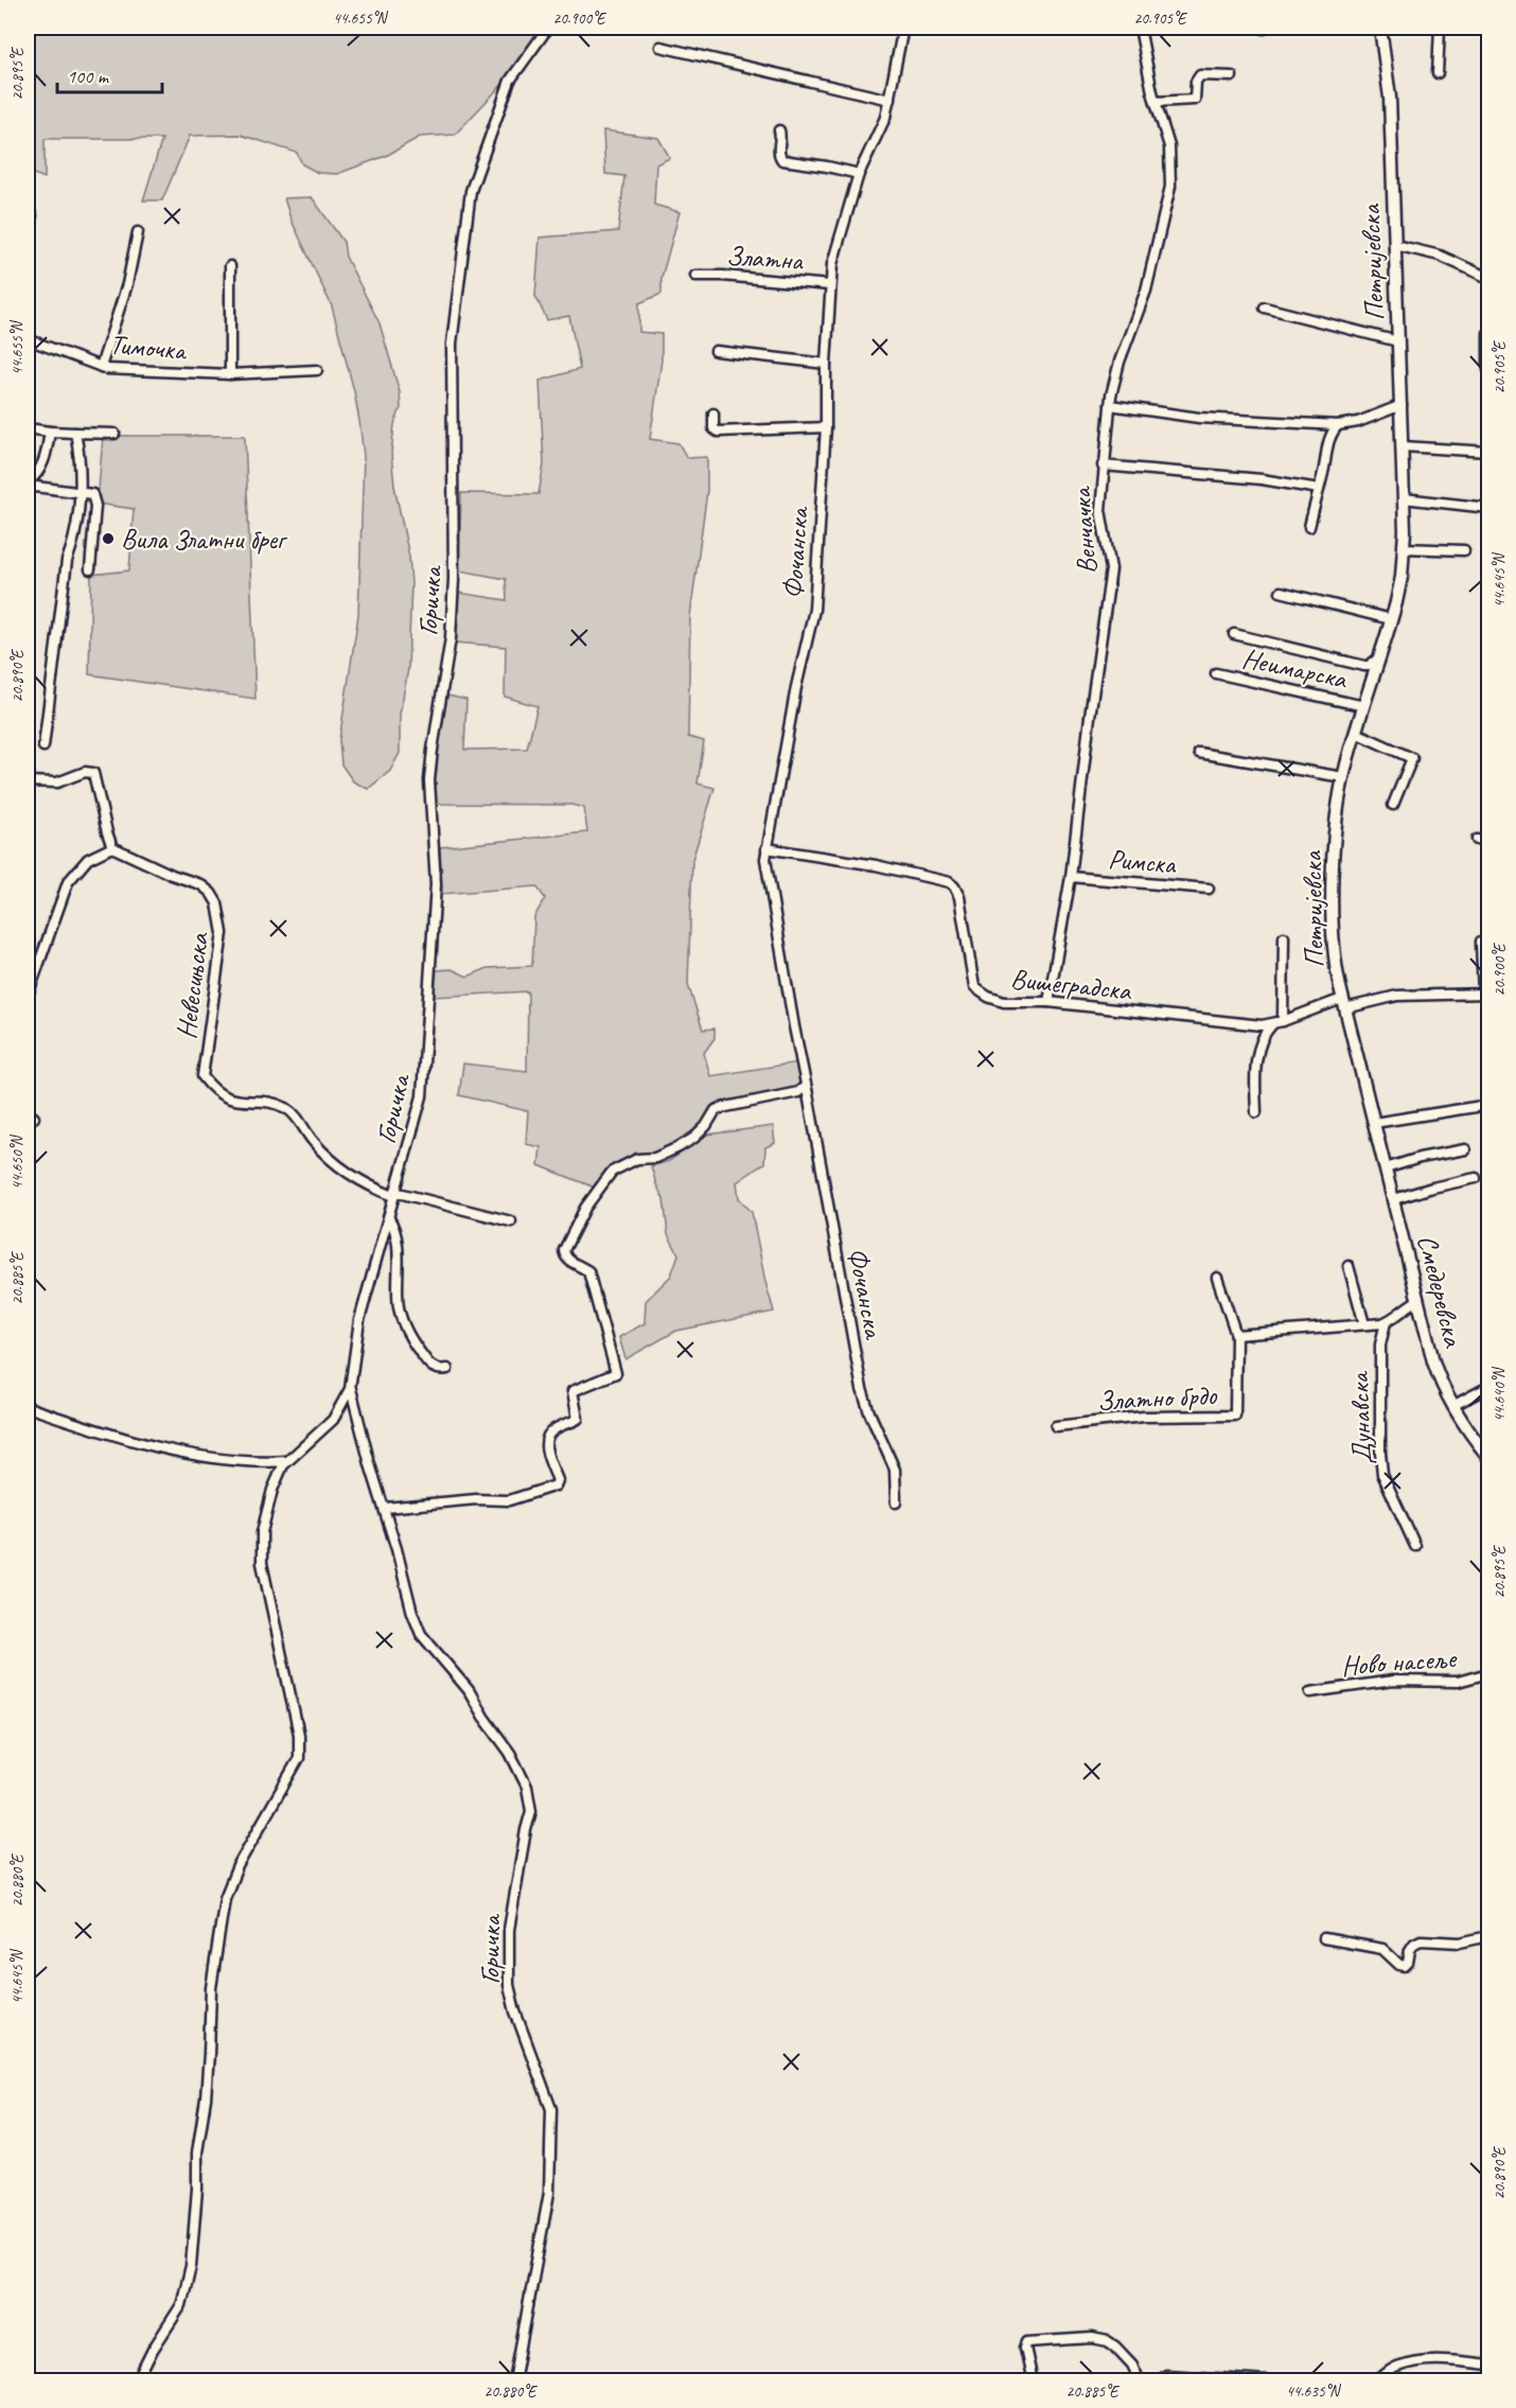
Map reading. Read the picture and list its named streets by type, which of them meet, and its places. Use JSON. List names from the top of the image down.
{
  "streets": {
    "main road": ["Петријевска", "Смедеревска"],
    "street": [
      "Златна",
      "Тимочка",
      "Венчачка",
      "Фочанска",
      "Горичка",
      "Неимарска",
      "Римска",
      "Вишеградска",
      "Невесињска",
      "Златно брдо",
      "Дунавска",
      "Ново насеље"
    ]
  },
  "crossings": [
    ["Златна", "Фочанска"],
    ["Петријевска", "Неимарска"],
    ["Петријевска", "Вишеградска"],
    ["Петријевска", "Смедеревска"],
    ["Венчачка", "Римска"],
    ["Венчачка", "Вишеградска"],
    ["Фочанска", "Вишеградска"],
    ["Горичка", "Невесињска"]
  ],
  "places": ["Вила Златни брег"],
  "scale_bar": "100 m",
  "coordinates": [
    "44.655°N",
    "20.900°E",
    "20.905°E",
    "20.895°E",
    "44.645°N",
    "20.890°E",
    "44.650°N",
    "20.885°E",
    "44.640°N",
    "20.880°E",
    "44.635°N"
  ]
}
